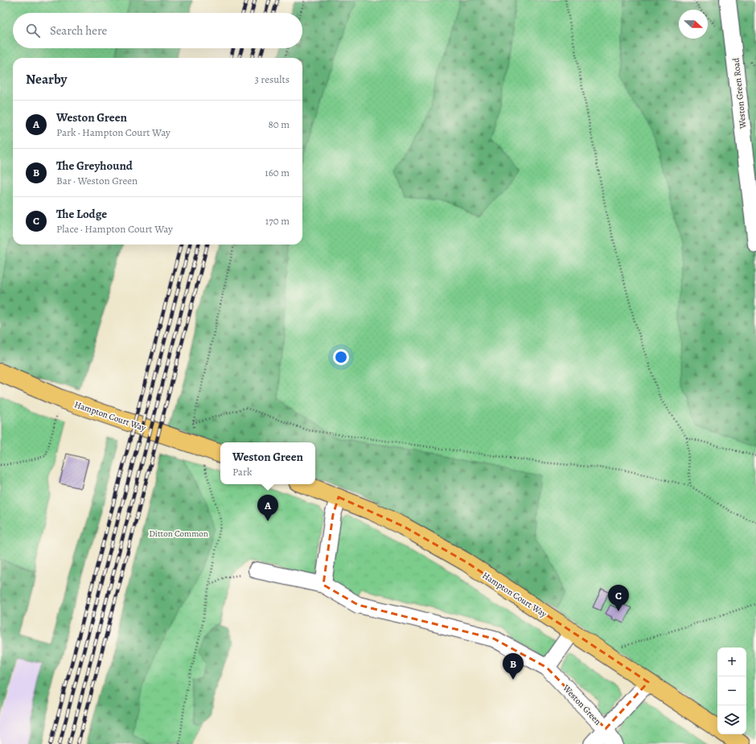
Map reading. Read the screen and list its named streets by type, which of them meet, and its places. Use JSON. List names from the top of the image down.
{
  "streets": {
    "highway": ["Hampton Court Way"],
    "street": ["Weston Green Road", "Weston Green"]
  },
  "parks": ["Ditton Common"],
  "north": "right",
  "page": {
    "search": "Search here",
    "heading": ["Nearby", "3 results"],
    "list": [
      {
        "mark": "A",
        "name": "Weston Green",
        "note": "Park · Hampton Court Way",
        "value": "80 m"
      },
      {
        "mark": "B",
        "name": "The Greyhound",
        "note": "Bar · Weston Green",
        "value": "160 m"
      },
      {
        "mark": "C",
        "name": "The Lodge",
        "note": "Place · Hampton Court Way",
        "value": "170 m"
      }
    ],
    "popup": ["Weston Green", "Park"],
    "pins": ["A", "C", "B"],
    "map_buttons": ["+", "−"]
  }
}
